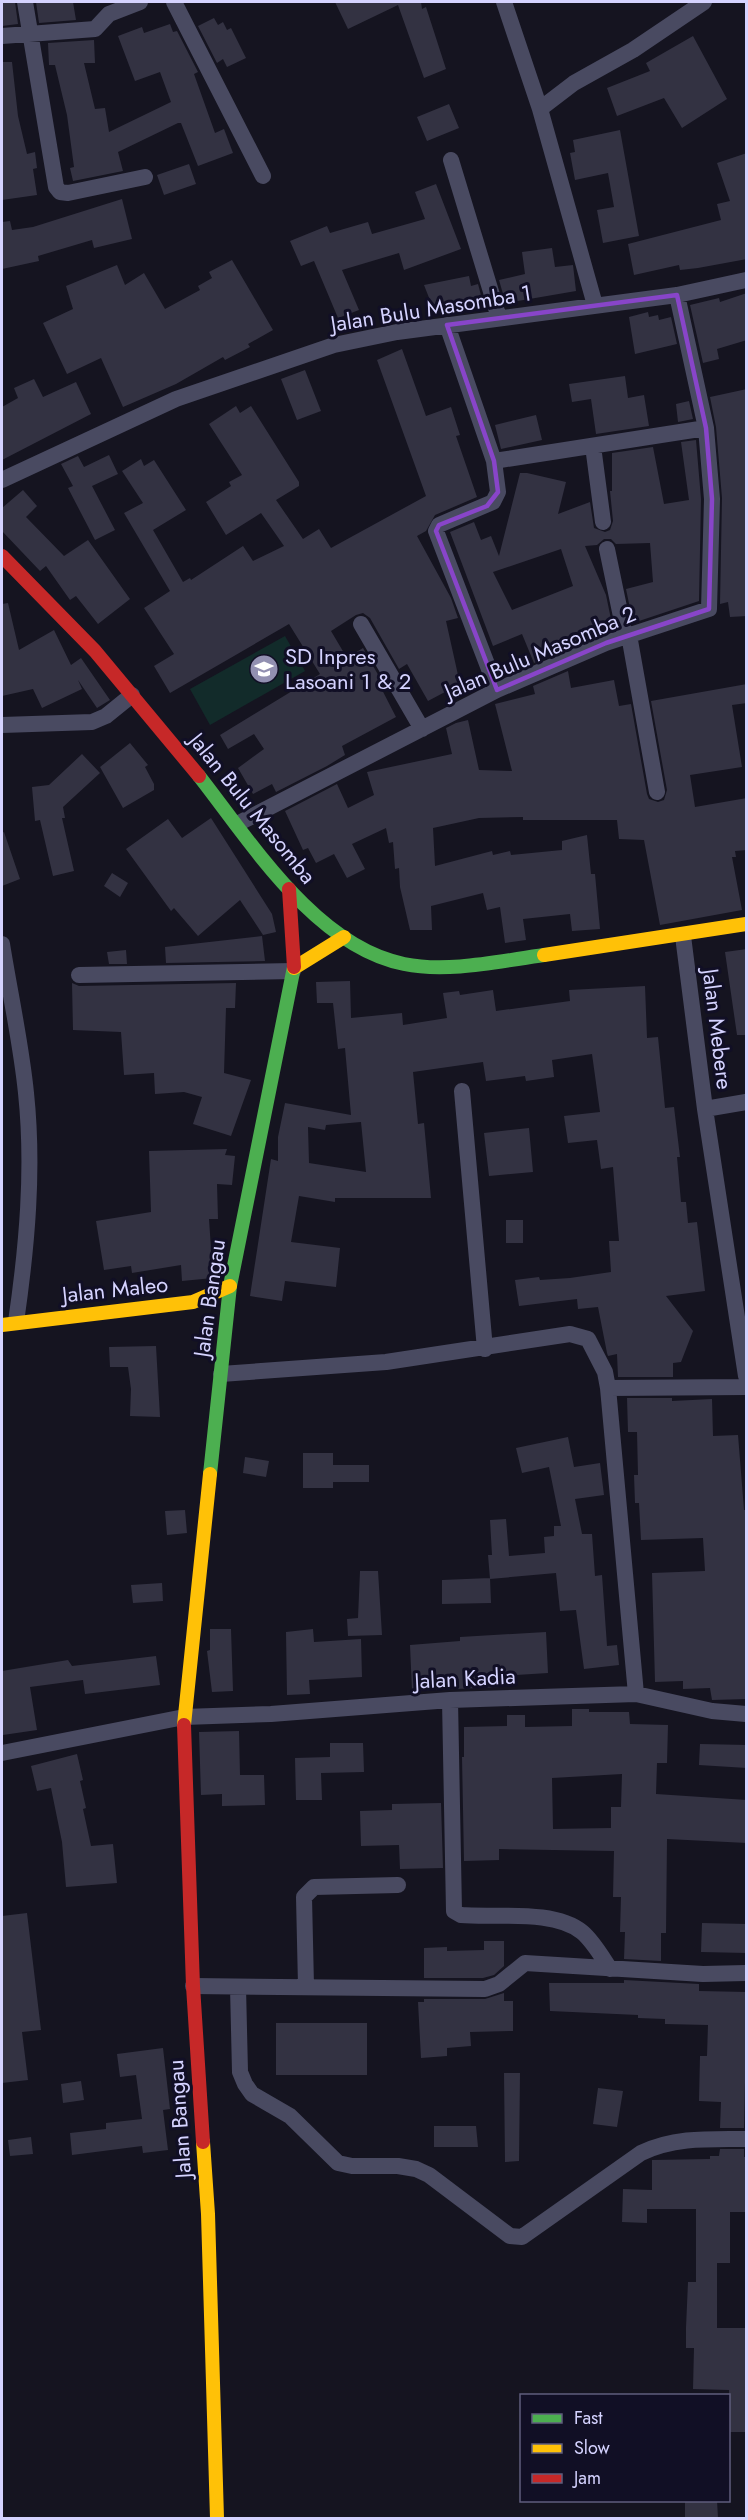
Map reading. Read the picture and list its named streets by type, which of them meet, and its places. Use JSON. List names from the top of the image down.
{
  "streets": {
    "street": [
      "Jalan Bulu Masomba 1",
      "Jalan Bulu Masomba 2",
      "Jalan Bulu Masomba",
      "Jalan Mebere",
      "Jalan Maleo",
      "Jalan Bangau",
      "Jalan Kadia"
    ]
  },
  "crossings": [
    ["Jalan Bulu Masomba 1", "Jalan Bulu Masomba 2"],
    ["Jalan Bulu Masomba 2", "Jalan Bulu Masomba"],
    ["Jalan Bulu Masomba", "Jalan Mebere"],
    ["Jalan Bulu Masomba", "Jalan Bangau"],
    ["Jalan Maleo", "Jalan Bangau"],
    ["Jalan Bangau", "Jalan Kadia"]
  ],
  "places": {
    "school or university": ["SD Inpres Lasoani 1 & 2"]
  },
  "legend": ["Fast", "Slow", "Jam"]
}
